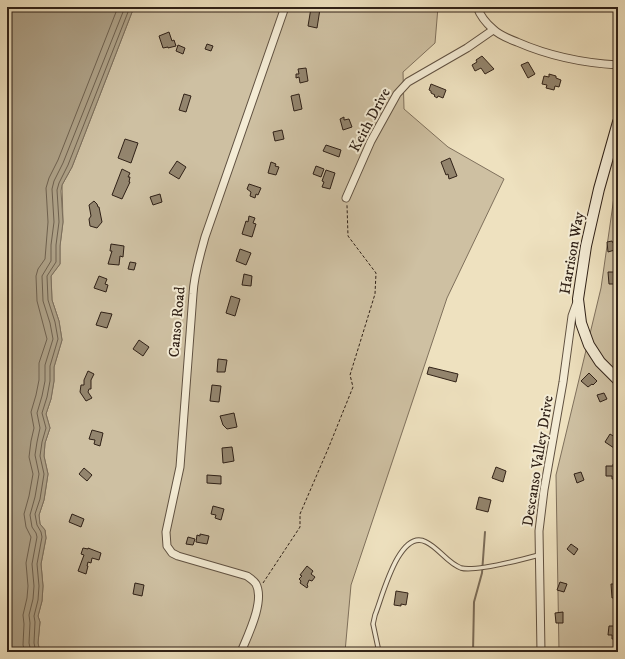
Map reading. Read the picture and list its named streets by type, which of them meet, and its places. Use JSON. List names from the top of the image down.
{
  "streets": {
    "street": [
      "Keith Drive",
      "Harrison Way",
      "Canso Road",
      "Descanso Valley Drive"
    ]
  },
  "crossings": [
    ["Harrison Way", "Descanso Valley Drive"]
  ]
}
